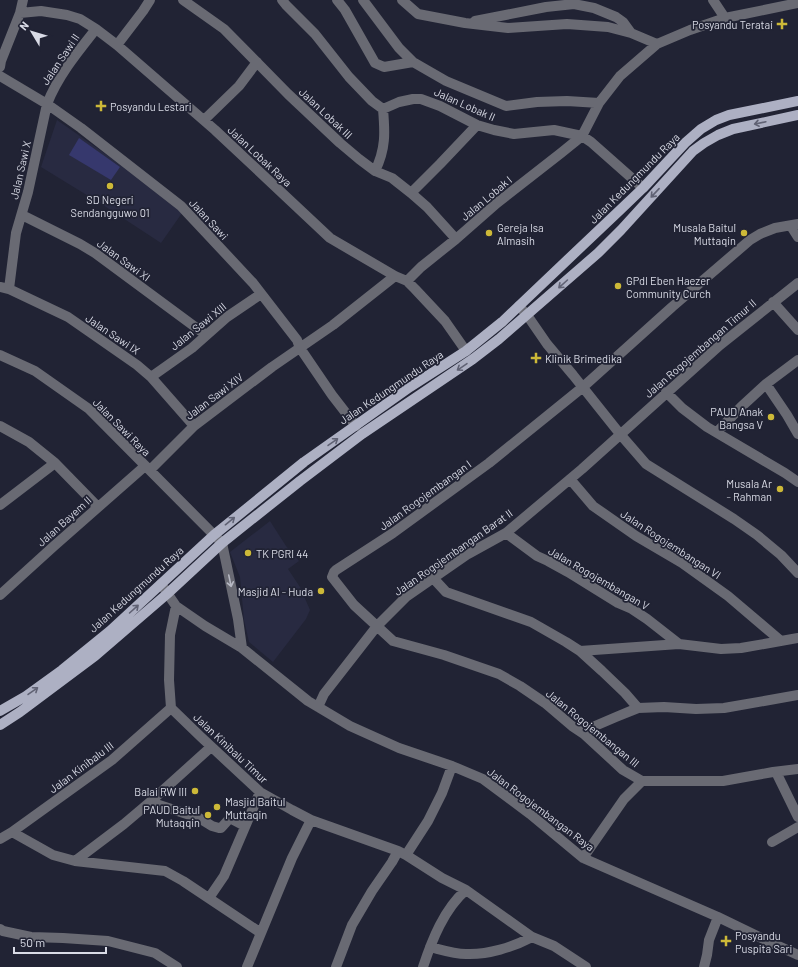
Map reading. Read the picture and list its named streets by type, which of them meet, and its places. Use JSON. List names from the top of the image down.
{
  "streets": {
    "main road": ["Jalan Kedungmundu Raya"],
    "street": [
      "Jalan Sawi II",
      "Jalan Lobak II",
      "Jalan Lobak III",
      "Jalan Lobak Raya",
      "Jalan Sawi X",
      "Jalan Lobak I",
      "Jalan Sawi",
      "Jalan Sawi XI",
      "Jalan Sawi XIII",
      "Jalan Sawi IX",
      "Jalan Rogojembangan Timur II",
      "Jalan Sawi XIV",
      "Jalan Sawi Raya",
      "Jalan Rogojembangan I",
      "Jalan Bayem II",
      "Jalan Rogojembangan VI",
      "Jalan Rogojembangan Barat II",
      "Jalan Rogojembangan V",
      "Jalan Rogojembangan III",
      "Jalan Kinibalu Timur",
      "Jalan Kinibalu III",
      "Jalan Rogojembangan Raya"
    ]
  },
  "crossings": [
    ["Jalan Sawi II", "Jalan Lobak Raya"],
    ["Jalan Sawi II", "Jalan Sawi X"],
    ["Jalan Sawi II", "Jalan Sawi"],
    ["Jalan Lobak II", "Jalan Kedungmundu Raya"],
    ["Jalan Lobak II", "Jalan Lobak I"],
    ["Jalan Lobak III", "Jalan Lobak I"],
    ["Jalan Lobak Raya", "Jalan Kedungmundu Raya"],
    ["Jalan Lobak Raya", "Jalan Lobak I"],
    ["Jalan Lobak Raya", "Jalan Sawi XIV"],
    ["Jalan Sawi X", "Jalan Sawi"],
    ["Jalan Sawi X", "Jalan Sawi XI"],
    ["Jalan Sawi X", "Jalan Sawi IX"],
    ["Jalan Kedungmundu Raya", "Jalan Sawi"],
    ["Jalan Kedungmundu Raya", "Jalan Sawi Raya"],
    ["Jalan Sawi", "Jalan Sawi XIII"],
    ["Jalan Sawi", "Jalan Sawi XIV"],
    ["Jalan Sawi XI", "Jalan Sawi XIII"],
    ["Jalan Sawi XIII", "Jalan Sawi IX"],
    ["Jalan Sawi IX", "Jalan Sawi XIV"],
    ["Jalan Rogojembangan Timur II", "Jalan Rogojembangan Barat II"],
    ["Jalan Sawi XIV", "Jalan Sawi Raya"],
    ["Jalan Sawi XIV", "Jalan Bayem II"],
    ["Jalan Sawi Raya", "Jalan Bayem II"],
    ["Jalan Rogojembangan I", "Jalan Rogojembangan Barat II"],
    ["Jalan Rogojembangan I", "Jalan Rogojembangan III"],
    ["Jalan Rogojembangan VI", "Jalan Rogojembangan Barat II"],
    ["Jalan Rogojembangan Barat II", "Jalan Rogojembangan V"],
    ["Jalan Rogojembangan Barat II", "Jalan Rogojembangan III"],
    ["Jalan Rogojembangan Barat II", "Jalan Rogojembangan Raya"],
    ["Jalan Kinibalu Timur", "Jalan Kinibalu III"]
  ],
  "places": {
    "health": [
      "Posyandu Teratai",
      "Posyandu Lestari",
      "Klinik Brimedika",
      "Posyandu Puspita Sari"
    ],
    "other": [
      "SD Negeri Sendangguwo 01",
      "Gereja Isa Almasih",
      "Musala Baitul Muttaqin",
      "GPdI Eben Haezer Community Curch",
      "PAUD Anak Bangsa V",
      "Musala Ar - Rahman",
      "TK PGRI 44",
      "Masjid Al - Huda",
      "Balai RW III",
      "Masjid Baitul Muttaqin",
      "PAUD Baitul Mutaqqin"
    ]
  },
  "scale_bar": "50 m",
  "north": "top left"
}
